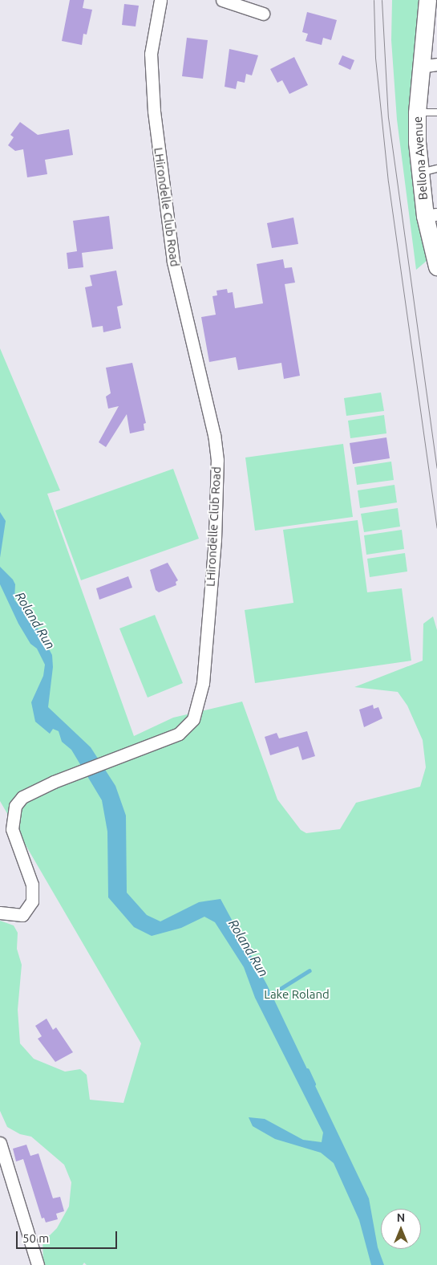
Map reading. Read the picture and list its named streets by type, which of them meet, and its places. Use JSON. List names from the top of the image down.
{
  "streets": {
    "main road": ["Bellona Avenue"],
    "street": ["LHirondelle Club Road"]
  },
  "water": ["Roland Run"],
  "parks": ["Lake Roland"],
  "scale_bar": "50 m",
  "north": "top"
}
